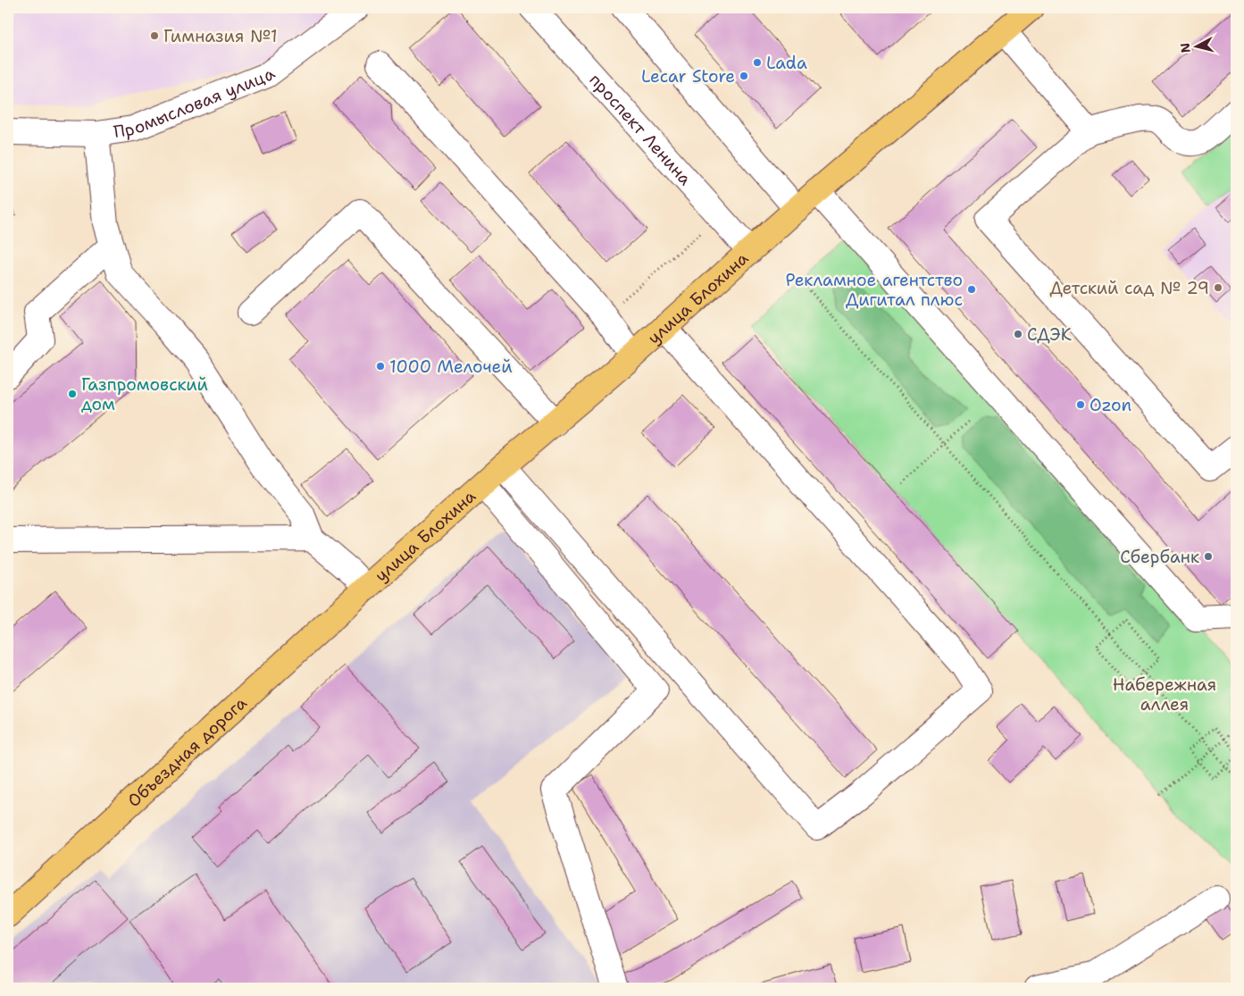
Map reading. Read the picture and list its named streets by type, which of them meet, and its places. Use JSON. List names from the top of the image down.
{
  "streets": {
    "main road": ["улица Блохина", "Объездная дорога"],
    "street": ["Промысловая улица", "проспект Ленина"]
  },
  "crossings": [
    ["проспект Ленина", "улица Блохина"],
    ["улица Блохина", "Объездная дорога"]
  ],
  "parks": ["Набережная аллея"],
  "places": [
    "Гимназия №1",
    "Lada",
    "Lecar Store",
    "Детский сад № 29",
    "Рекламное агентство Дигитал плюс",
    "СДЭК",
    "1000 Мелочей",
    "Газпромовский дом",
    "Ozon",
    "Сбербанк"
  ],
  "north": "left"
}
